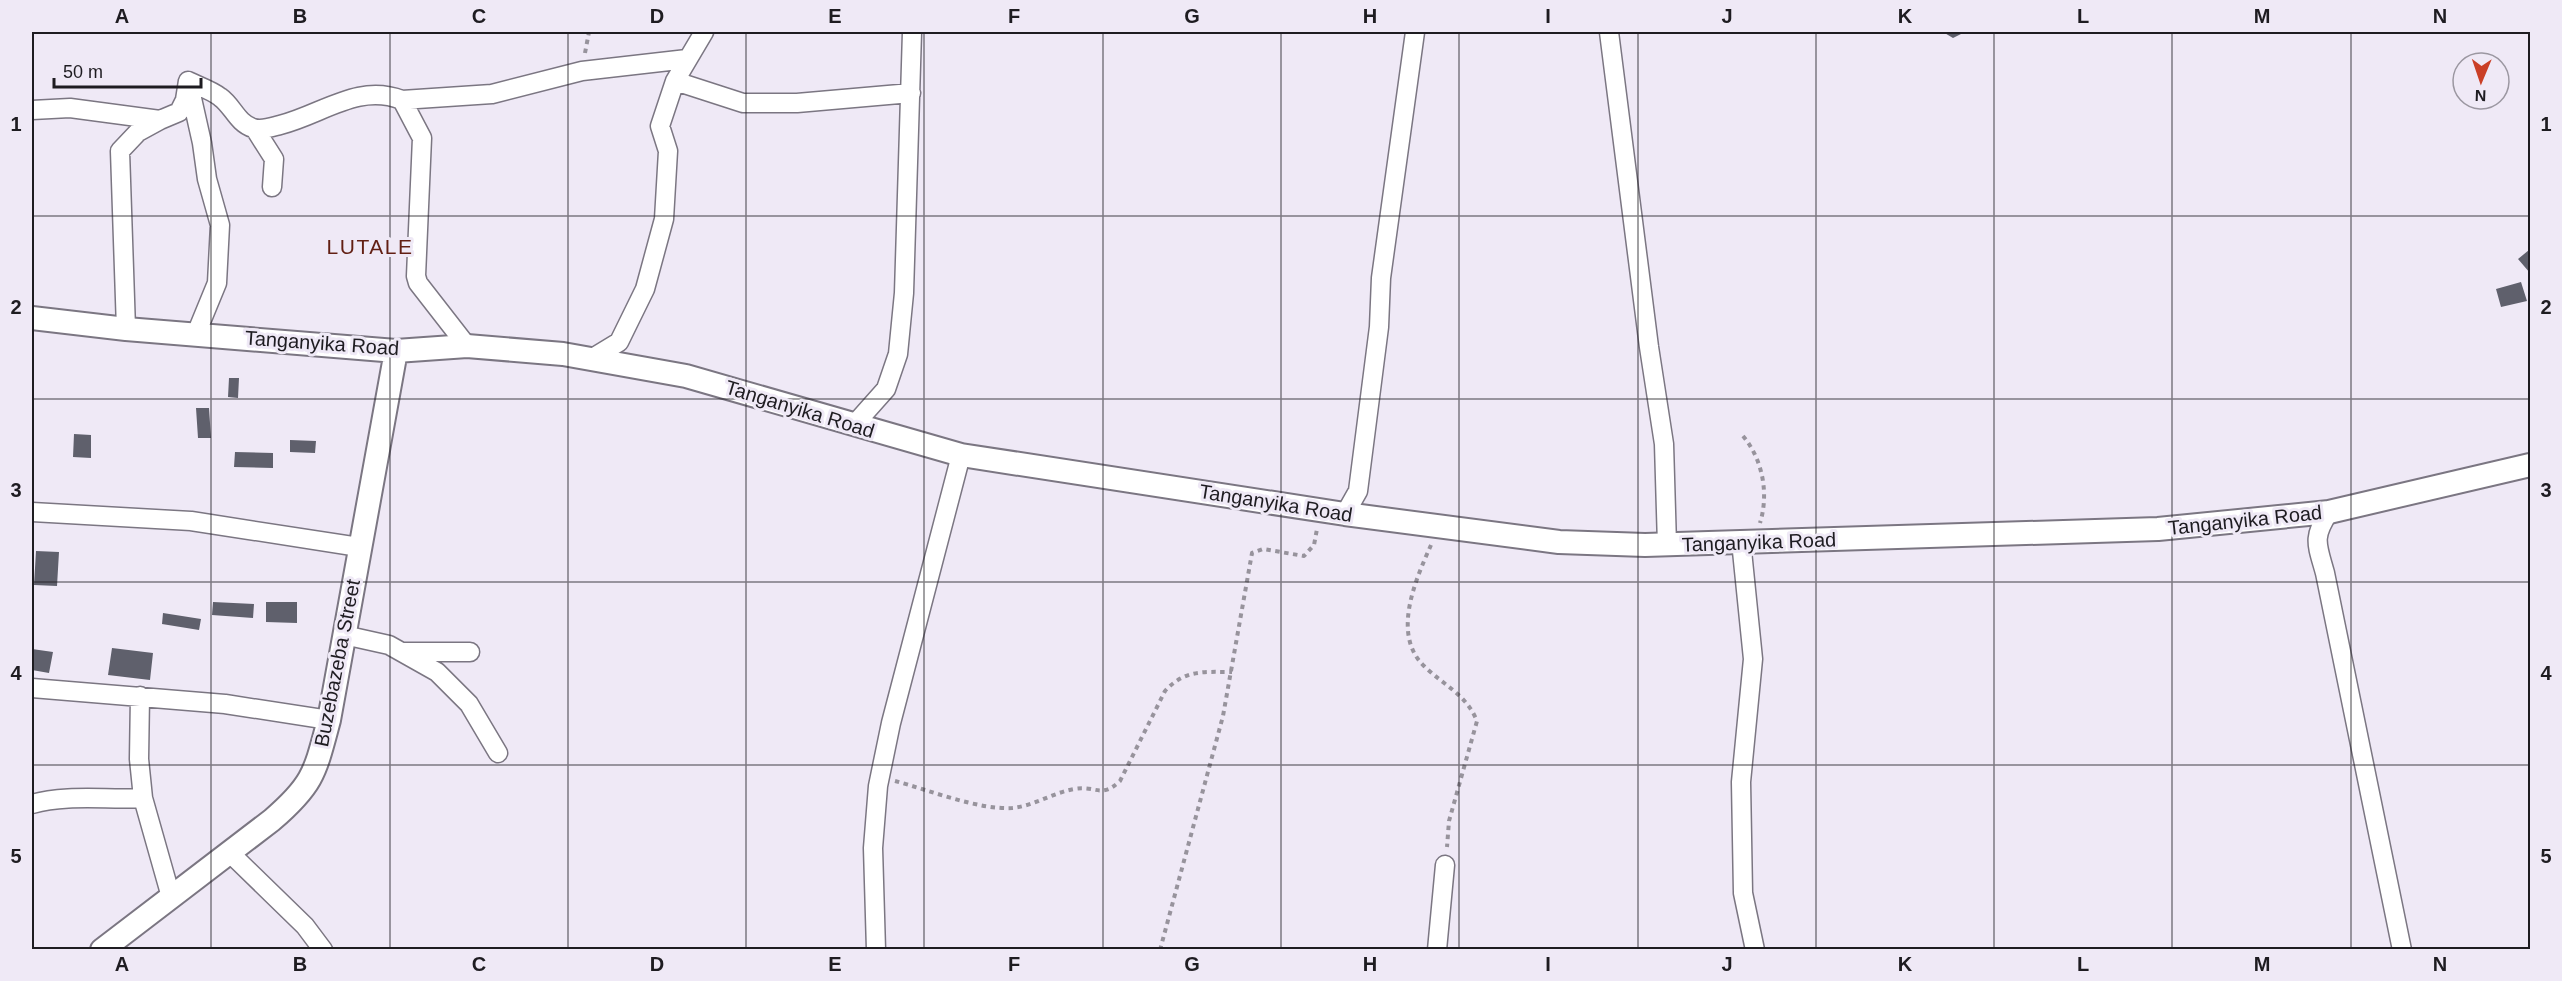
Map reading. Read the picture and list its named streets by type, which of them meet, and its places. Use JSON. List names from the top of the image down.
{
  "streets": {
    "street": ["Tanganyika Road", "Buzebazeba Street"]
  },
  "crossings": [
    ["Tanganyika Road", "Buzebazeba Street"]
  ],
  "districts": ["LUTALE"],
  "scale_bar": "50 m",
  "north": "bottom",
  "grid": {
    "columns": [
      "A",
      "B",
      "C",
      "D",
      "E",
      "F",
      "G",
      "H",
      "I",
      "J",
      "K",
      "L",
      "M",
      "N"
    ],
    "rows": [
      "1",
      "2",
      "3",
      "4",
      "5"
    ]
  }
}
